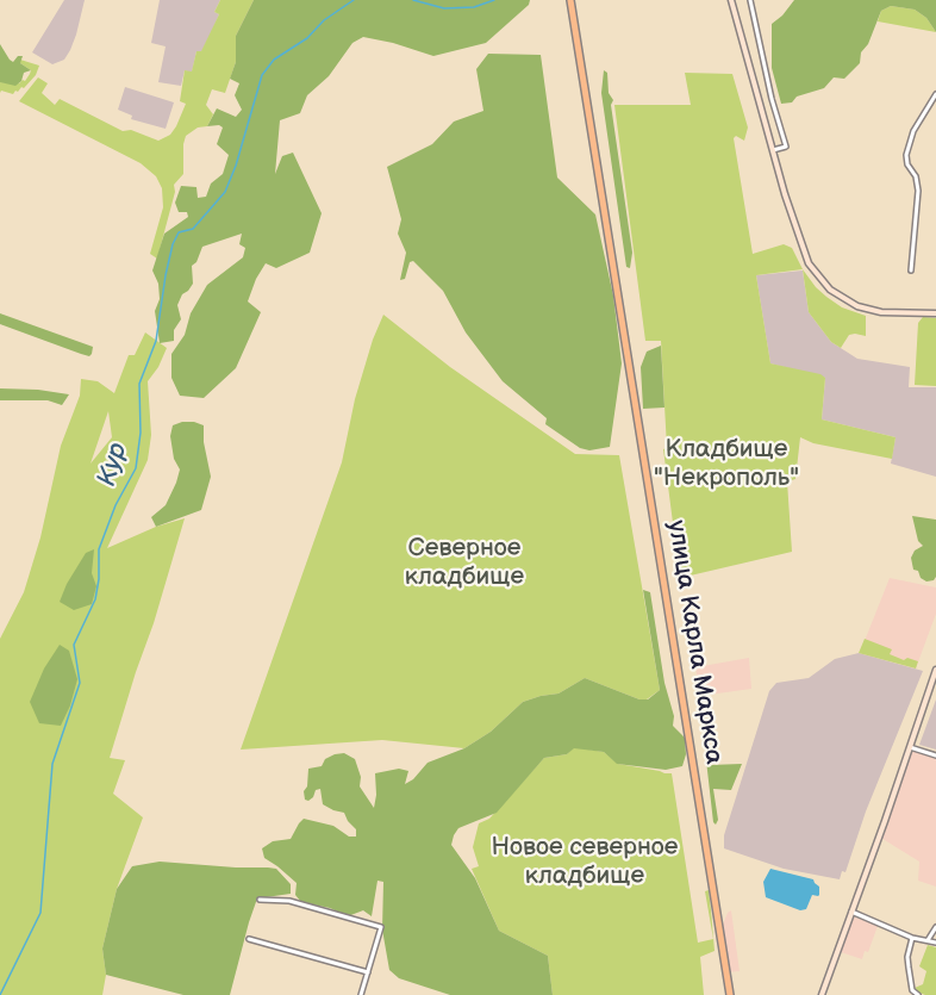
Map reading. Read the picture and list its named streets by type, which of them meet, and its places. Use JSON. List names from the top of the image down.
{
  "streets": {
    "main road": ["улица Карла Маркса"]
  },
  "water": ["Кур"],
  "parks": ["Кладбище \"Некрополь\"", "Северное кладбище", "Новое северное кладбище"]
}
